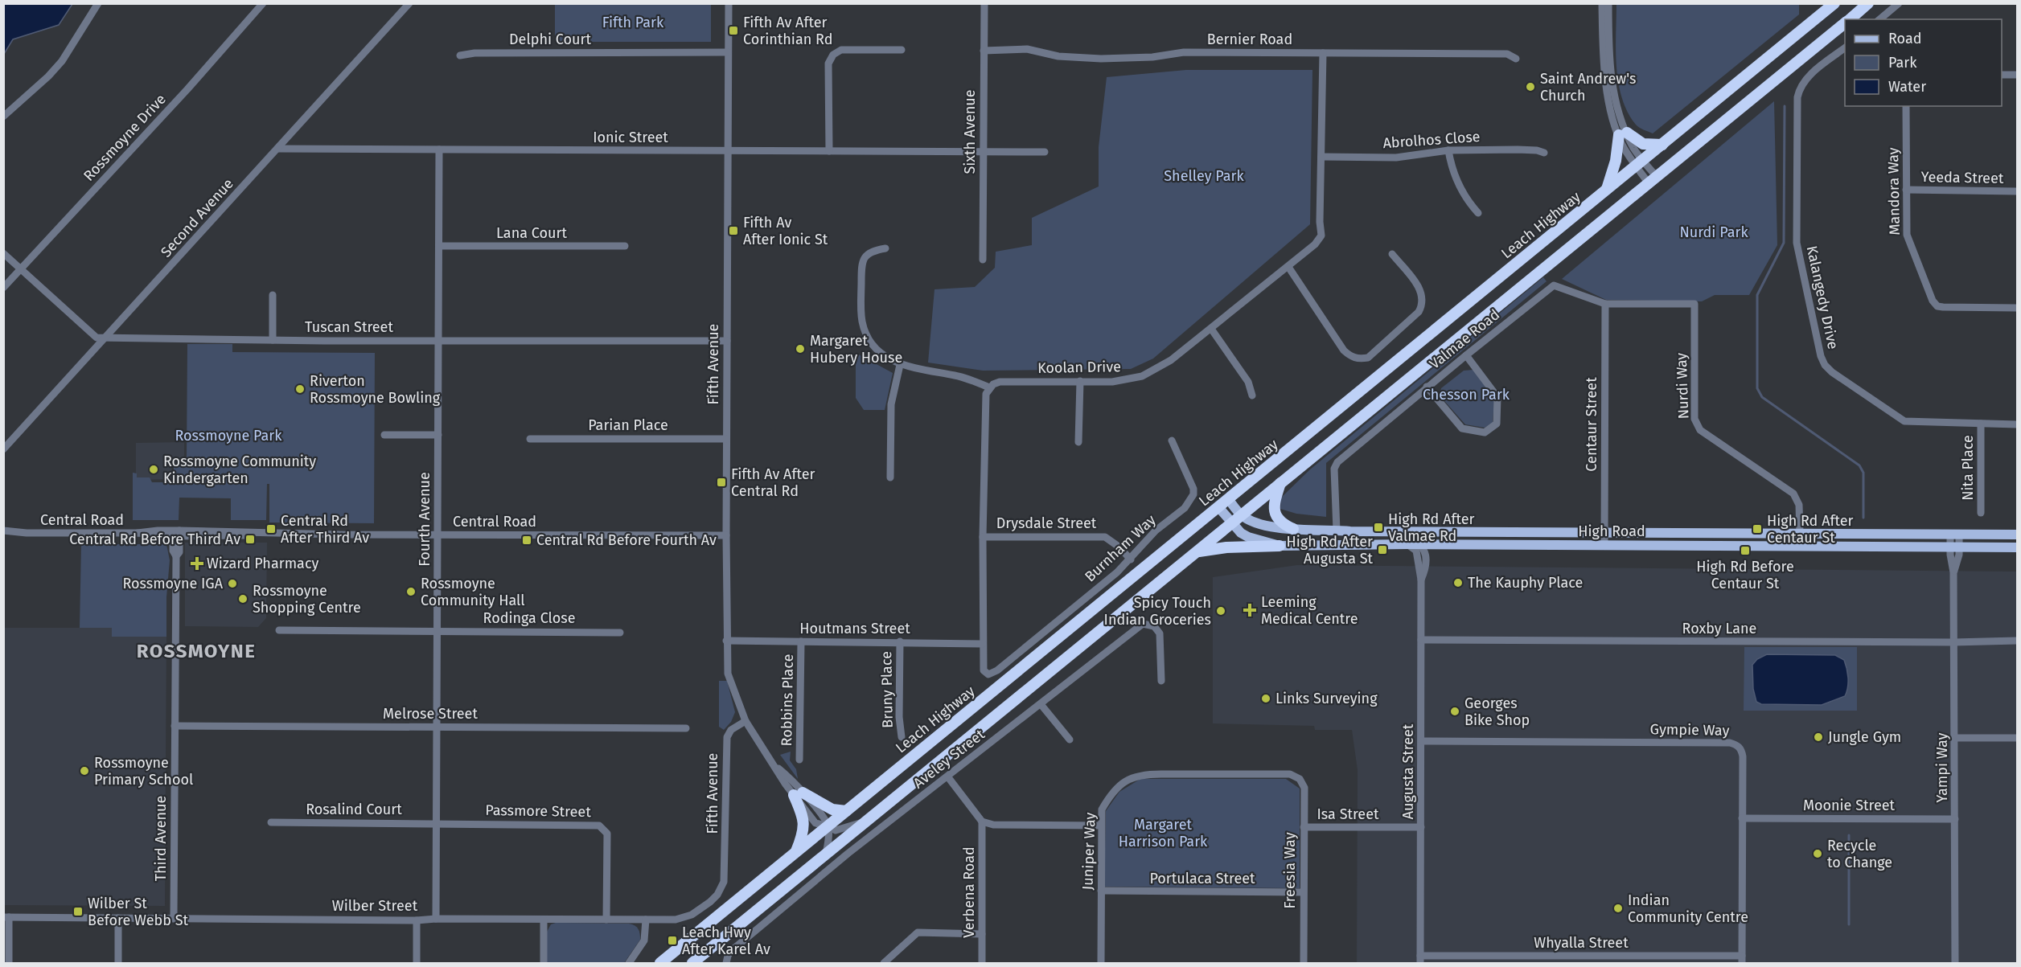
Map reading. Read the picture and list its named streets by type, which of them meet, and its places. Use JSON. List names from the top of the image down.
{
  "streets": {
    "highway": ["Leach Highway"],
    "main road": ["High Road"],
    "street": [
      "Delphi Court",
      "Bernier Road",
      "Sixth Avenue",
      "Rossmoyne Drive",
      "Ionic Street",
      "Abrolhos Close",
      "Yeeda Street",
      "Mandora Way",
      "Second Avenue",
      "Lana Court",
      "Kalangedy Drive",
      "Tuscan Street",
      "Valmae Road",
      "Fifth Avenue",
      "Koolan Drive",
      "Nurdi Way",
      "Centaur Street",
      "Parian Place",
      "Nita Place",
      "Fourth Avenue",
      "Central Road",
      "Drysdale Street",
      "Burnham Way",
      "Rodinga Close",
      "Houtmans Street",
      "Roxby Lane",
      "Bruny Place",
      "Robbins Place",
      "Melrose Street",
      "Gympie Way",
      "Aveley Street",
      "Yampi Way",
      "Augusta Street",
      "Moonie Street",
      "Rosalind Court",
      "Passmore Street",
      "Isa Street",
      "Third Avenue",
      "Juniper Way",
      "Freesia Way",
      "Portulaca Street",
      "Verbena Road",
      "Wilber Street",
      "Whyalla Street"
    ]
  },
  "crossings": [
    ["Delphi Court", "Fifth Avenue"],
    ["Bernier Road", "Sixth Avenue"],
    ["Bernier Road", "Koolan Drive"],
    ["Sixth Avenue", "Ionic Street"],
    ["Rossmoyne Drive", "Tuscan Street"],
    ["Ionic Street", "Second Avenue"],
    ["Ionic Street", "Fifth Avenue"],
    ["Ionic Street", "Fourth Avenue"],
    ["Abrolhos Close", "Koolan Drive"],
    ["Yeeda Street", "Mandora Way"],
    ["Second Avenue", "Tuscan Street"],
    ["Leach Highway", "Fifth Avenue"],
    ["Leach Highway", "High Road"],
    ["Lana Court", "Fourth Avenue"],
    ["Kalangedy Drive", "Nita Place"],
    ["Tuscan Street", "Fifth Avenue"],
    ["Tuscan Street", "Fourth Avenue"],
    ["Valmae Road", "Nurdi Way"],
    ["Valmae Road", "Centaur Street"],
    ["Valmae Road", "High Road"],
    ["Fifth Avenue", "Parian Place"],
    ["Fifth Avenue", "Central Road"],
    ["Fifth Avenue", "Houtmans Street"],
    ["Fifth Avenue", "Wilber Street"],
    ["Nurdi Way", "Centaur Street"],
    ["Nurdi Way", "High Road"],
    ["Centaur Street", "High Road"],
    ["Fourth Avenue", "Central Road"],
    ["Fourth Avenue", "Rodinga Close"],
    ["Fourth Avenue", "Melrose Street"],
    ["Fourth Avenue", "Rosalind Court"],
    ["Fourth Avenue", "Passmore Street"],
    ["Fourth Avenue", "Wilber Street"],
    ["Central Road", "Third Avenue"],
    ["Drysdale Street", "Burnham Way"],
    ["High Road", "Yampi Way"],
    ["High Road", "Augusta Street"],
    ["Burnham Way", "Houtmans Street"],
    ["Houtmans Street", "Bruny Place"],
    ["Houtmans Street", "Robbins Place"],
    ["Roxby Lane", "Yampi Way"],
    ["Roxby Lane", "Augusta Street"],
    ["Melrose Street", "Third Avenue"],
    ["Gympie Way", "Augusta Street"],
    ["Gympie Way", "Moonie Street"],
    ["Gympie Way", "Whyalla Street"],
    ["Yampi Way", "Moonie Street"],
    ["Augusta Street", "Isa Street"],
    ["Augusta Street", "Whyalla Street"],
    ["Rosalind Court", "Passmore Street"],
    ["Passmore Street", "Wilber Street"],
    ["Isa Street", "Freesia Way"],
    ["Third Avenue", "Wilber Street"],
    ["Juniper Way", "Freesia Way"],
    ["Juniper Way", "Portulaca Street"],
    ["Freesia Way", "Portulaca Street"]
  ],
  "districts": ["ROSSMOYNE"],
  "parks": [
    "Fifth Park",
    "Shelley Park",
    "Nurdi Park",
    "Chesson Park",
    "Rossmoyne Park",
    "Margaret Harrison Park"
  ],
  "places": {
    "transit": [
      "Fifth Av After Corinthian Rd",
      "Fifth Av After Ionic St",
      "Fifth Av After Central Rd",
      "High Rd After Valmae Rd",
      "Central Rd After Third Av",
      "High Rd After Centaur St",
      "Central Rd Before Third Av",
      "Central Rd Before Fourth Av",
      "High Rd After Augusta St",
      "High Rd Before Centaur St",
      "Wilber St Before Webb St",
      "Leach Hwy After Karel Av"
    ],
    "other": [
      "Saint Andrew's Church",
      "Margaret Hubery House",
      "Riverton Rossmoyne Bowling",
      "Rossmoyne Community Kindergarten",
      "The Kauphy Place",
      "Rossmoyne IGA",
      "Rossmoyne Community Hall",
      "Rossmoyne Shopping Centre",
      "Spicy Touch Indian Groceries",
      "Links Surveying",
      "Georges Bike Shop",
      "Jungle Gym",
      "Rossmoyne Primary School",
      "Recycle to Change",
      "Indian Community Centre"
    ],
    "health": ["Wizard Pharmacy", "Leeming Medical Centre"]
  },
  "legend": ["Road", "Park", "Water"]
}
